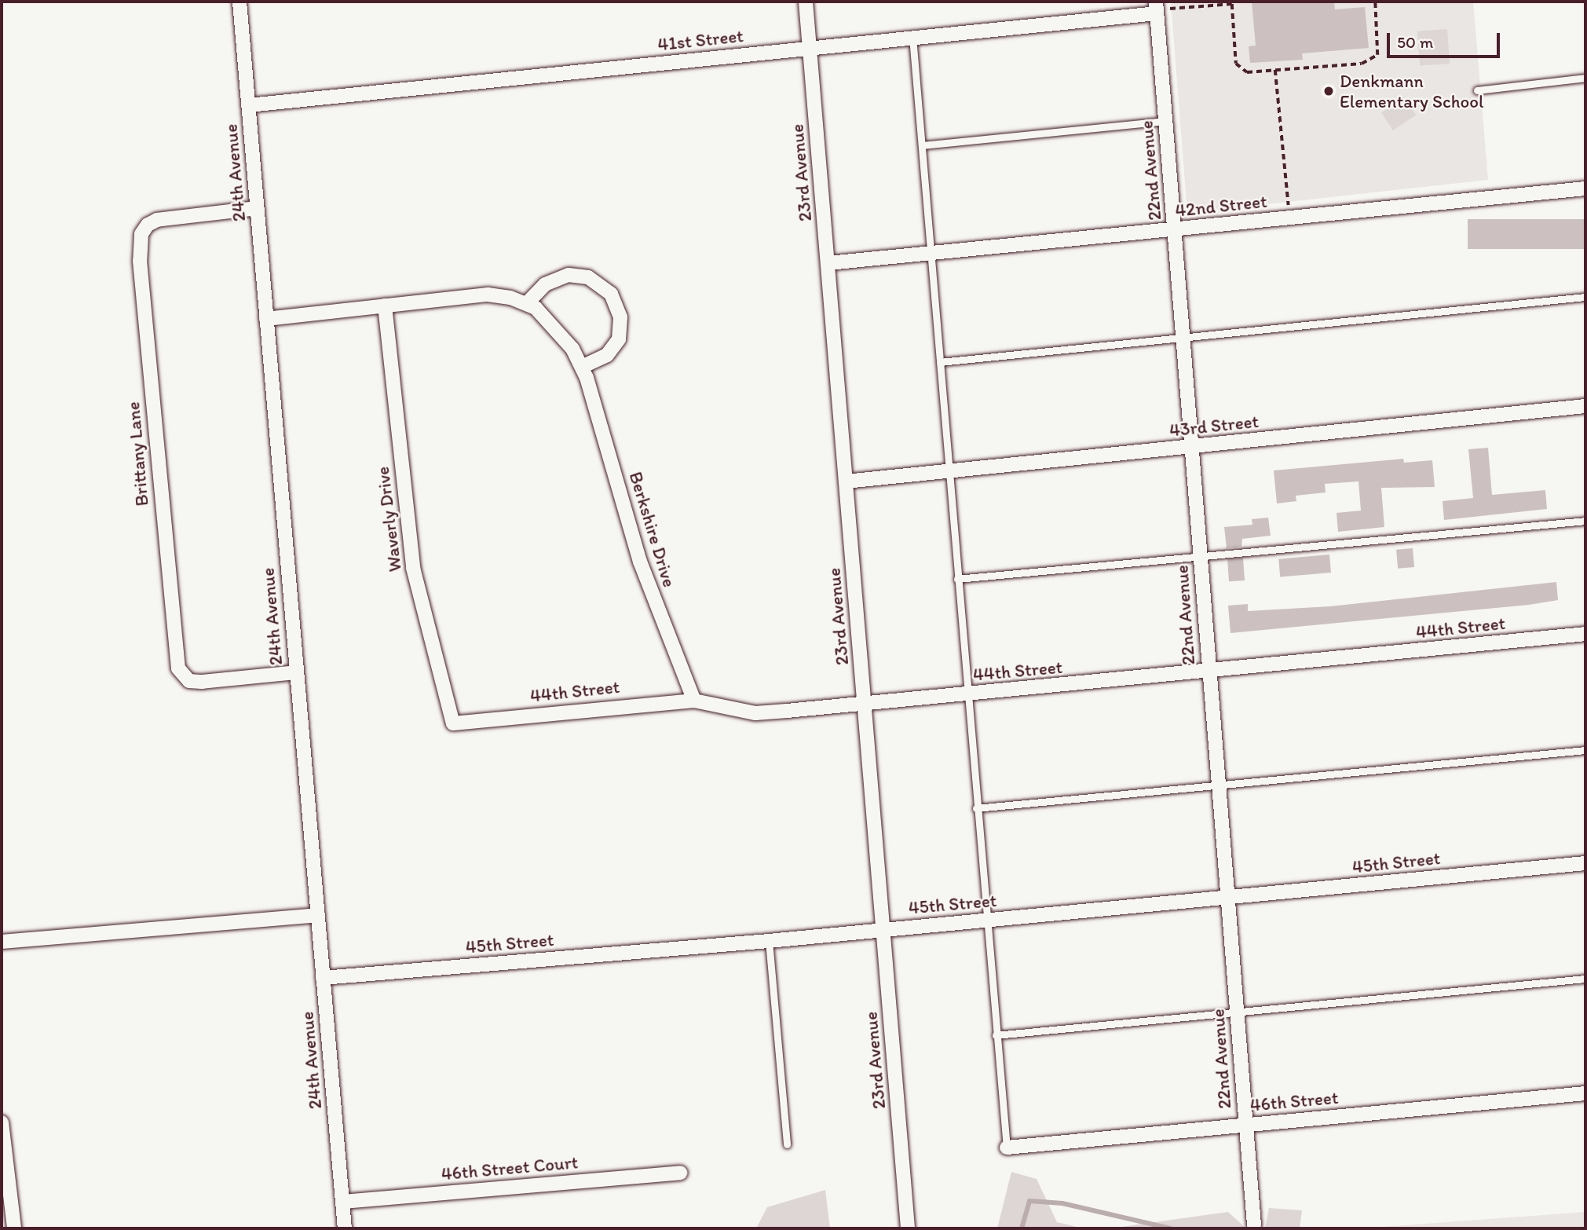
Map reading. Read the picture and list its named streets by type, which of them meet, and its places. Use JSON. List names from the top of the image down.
{
  "streets": {
    "street": [
      "41st Street",
      "22nd Avenue",
      "24th Avenue",
      "23rd Avenue",
      "42nd Street",
      "43rd Street",
      "Brittany Lane",
      "Waverly Drive",
      "Berkshire Drive",
      "44th Street",
      "45th Street",
      "46th Street",
      "46th Street Court"
    ]
  },
  "crossings": [
    ["41st Street", "22nd Avenue"],
    ["41st Street", "24th Avenue"],
    ["41st Street", "23rd Avenue"],
    ["22nd Avenue", "42nd Street"],
    ["22nd Avenue", "43rd Street"],
    ["22nd Avenue", "44th Street"],
    ["22nd Avenue", "45th Street"],
    ["22nd Avenue", "46th Street"],
    ["24th Avenue", "Brittany Lane"],
    ["24th Avenue", "Berkshire Drive"],
    ["24th Avenue", "45th Street"],
    ["24th Avenue", "46th Street Court"],
    ["23rd Avenue", "42nd Street"],
    ["23rd Avenue", "43rd Street"],
    ["23rd Avenue", "44th Street"],
    ["23rd Avenue", "45th Street"],
    ["Waverly Drive", "Berkshire Drive"],
    ["Waverly Drive", "44th Street"],
    ["Berkshire Drive", "44th Street"]
  ],
  "places": ["Denkmann Elementary School"],
  "scale_bar": "50 m"
}
